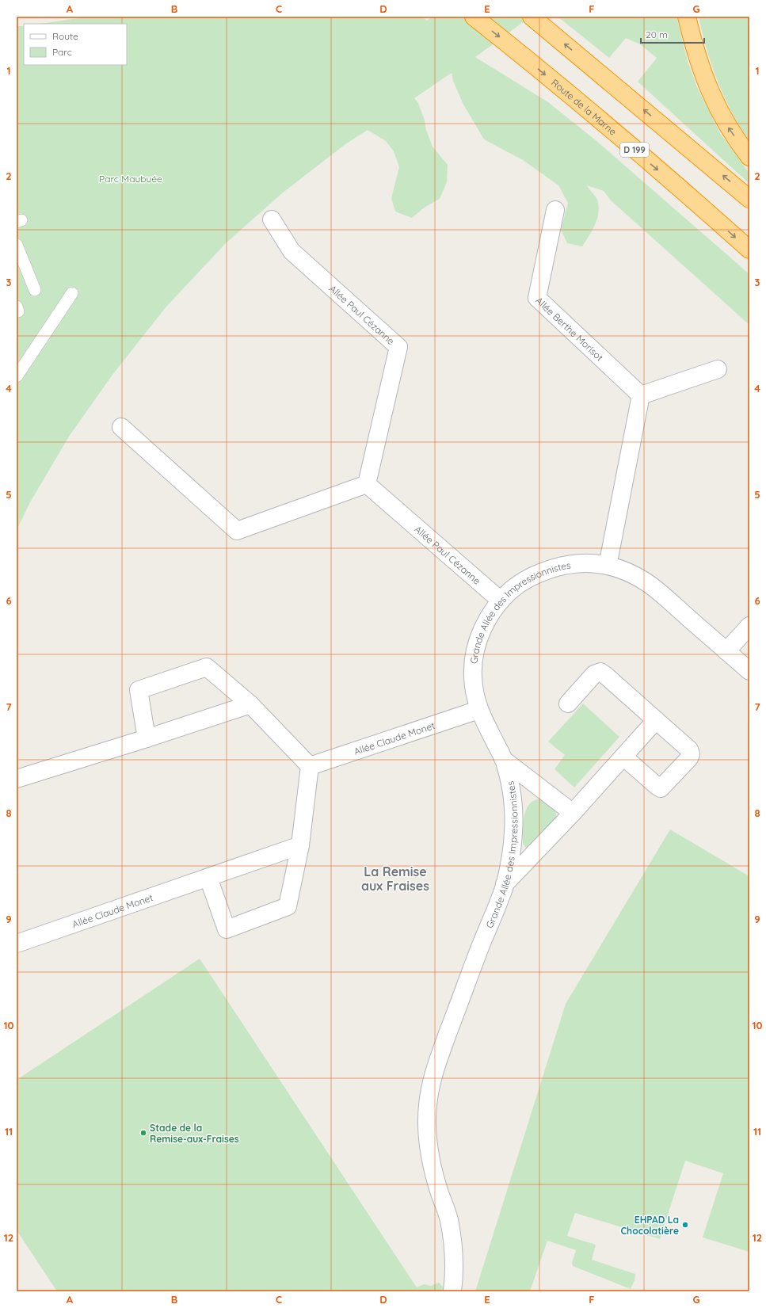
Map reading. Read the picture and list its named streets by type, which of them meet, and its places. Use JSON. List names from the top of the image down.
{
  "streets": {
    "highway": ["Route de la Marne", "D 199"],
    "street": [
      "Allée Paul Cézanne",
      "Allée Berthe Morisot",
      "Grande Allée des Impressionnistes",
      "Allée Claude Monet"
    ]
  },
  "crossings": [
    ["Allée Paul Cézanne", "Grande Allée des Impressionnistes"],
    ["Grande Allée des Impressionnistes", "Allée Claude Monet"]
  ],
  "districts": ["La Remise aux Fraises"],
  "parks": ["Parc Maubuée"],
  "places": ["Stade de la Remise-aux-Fraises", "EHPAD La Chocolatière"],
  "legend": ["Route", "Parc"],
  "scale_bar": "20 m",
  "grid": {
    "columns": [
      "A",
      "B",
      "C",
      "D",
      "E",
      "F",
      "G"
    ],
    "rows": [
      "1",
      "2",
      "3",
      "4",
      "5",
      "6",
      "7",
      "8",
      "9",
      "10",
      "11",
      "12"
    ]
  }
}
